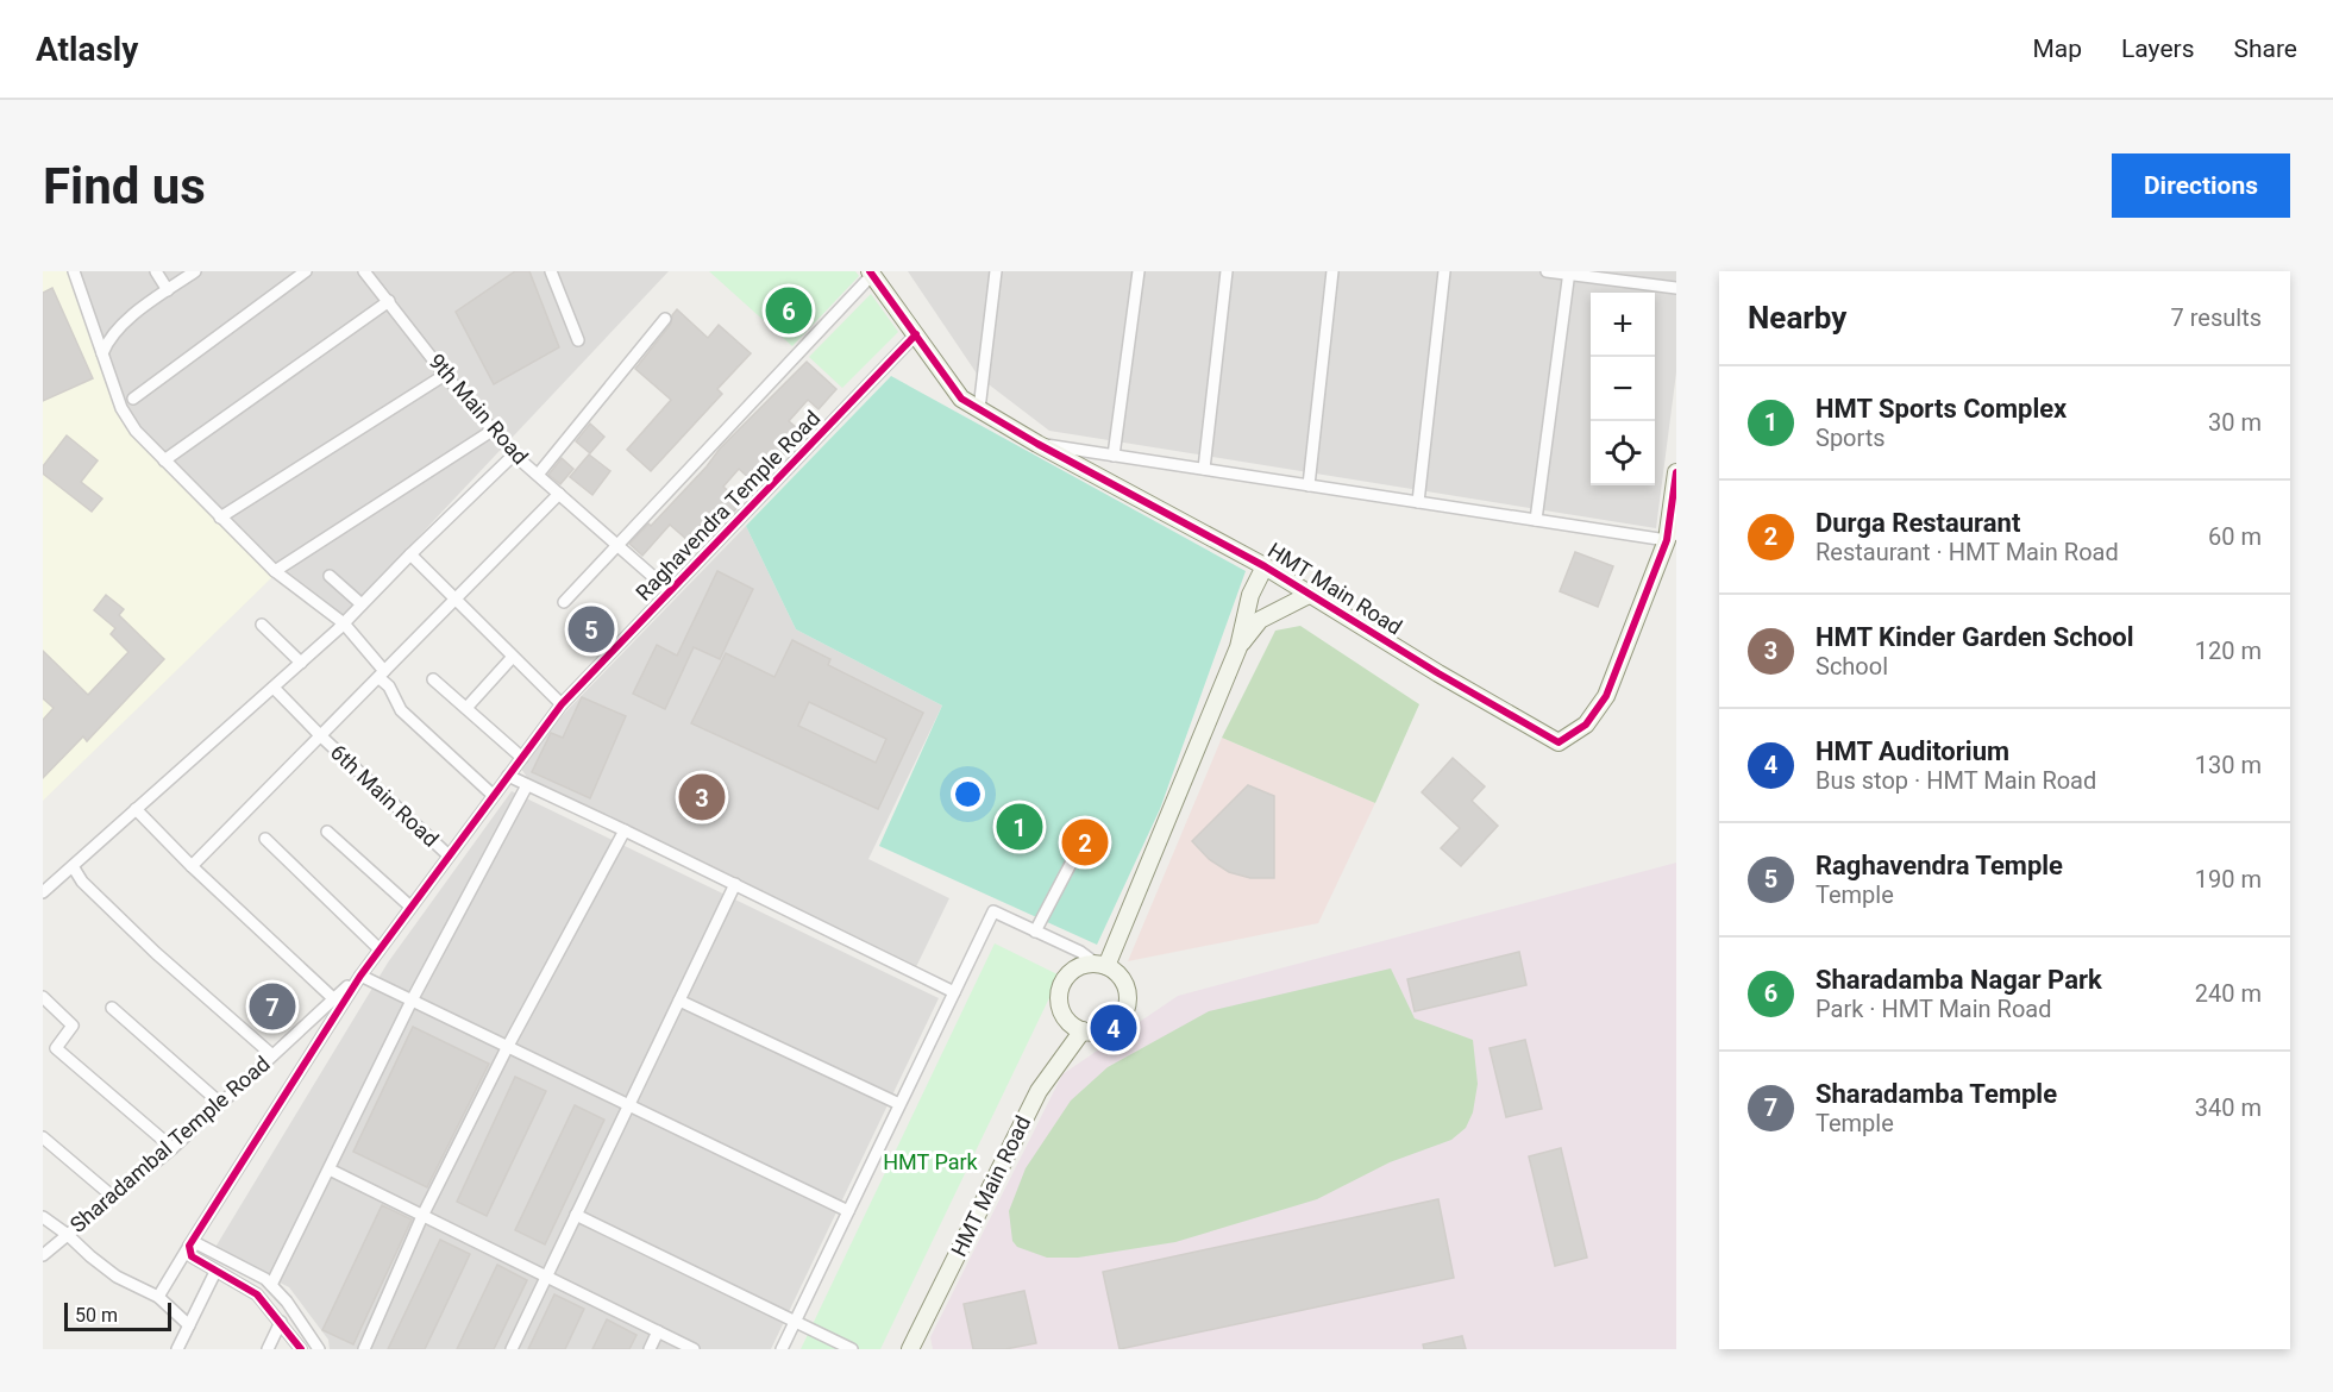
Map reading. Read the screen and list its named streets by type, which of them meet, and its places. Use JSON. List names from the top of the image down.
{
  "streets": {
    "street": [
      "9th Main Road",
      "Raghavendra Temple Road",
      "HMT Main Road",
      "6th Main Road",
      "Sharadambal Temple Road"
    ]
  },
  "crossings": [
    ["9th Main Road", "Raghavendra Temple Road"],
    ["Raghavendra Temple Road", "HMT Main Road"],
    ["Raghavendra Temple Road", "6th Main Road"],
    ["Raghavendra Temple Road", "Sharadambal Temple Road"]
  ],
  "parks": ["HMT Park"],
  "scale_bar": "50 m",
  "page": {
    "header": "Atlasly",
    "nav": ["Map", "Layers", "Share"],
    "buttons": "Directions",
    "title": "Find us",
    "heading": ["Nearby", "7 results"],
    "pins": [
      "6",
      "5",
      "3",
      "1",
      "2",
      "7",
      "4"
    ],
    "map_buttons": ["+", "−"],
    "list": [
      {
        "mark": "1",
        "name": "HMT Sports Complex",
        "note": "Sports",
        "value": "30 m"
      },
      {
        "mark": "2",
        "name": "Durga Restaurant",
        "note": "Restaurant · HMT Main Road",
        "value": "60 m"
      },
      {
        "mark": "3",
        "name": "HMT Kinder Garden School",
        "note": "School",
        "value": "120 m"
      },
      {
        "mark": "4",
        "name": "HMT Auditorium",
        "note": "Bus stop · HMT Main Road",
        "value": "130 m"
      },
      {
        "mark": "5",
        "name": "Raghavendra Temple",
        "note": "Temple",
        "value": "190 m"
      },
      {
        "mark": "6",
        "name": "Sharadamba Nagar Park",
        "note": "Park · HMT Main Road",
        "value": "240 m"
      },
      {
        "mark": "7",
        "name": "Sharadamba Temple",
        "note": "Temple",
        "value": "340 m"
      }
    ],
    "scale": "50 m"
  }
}
